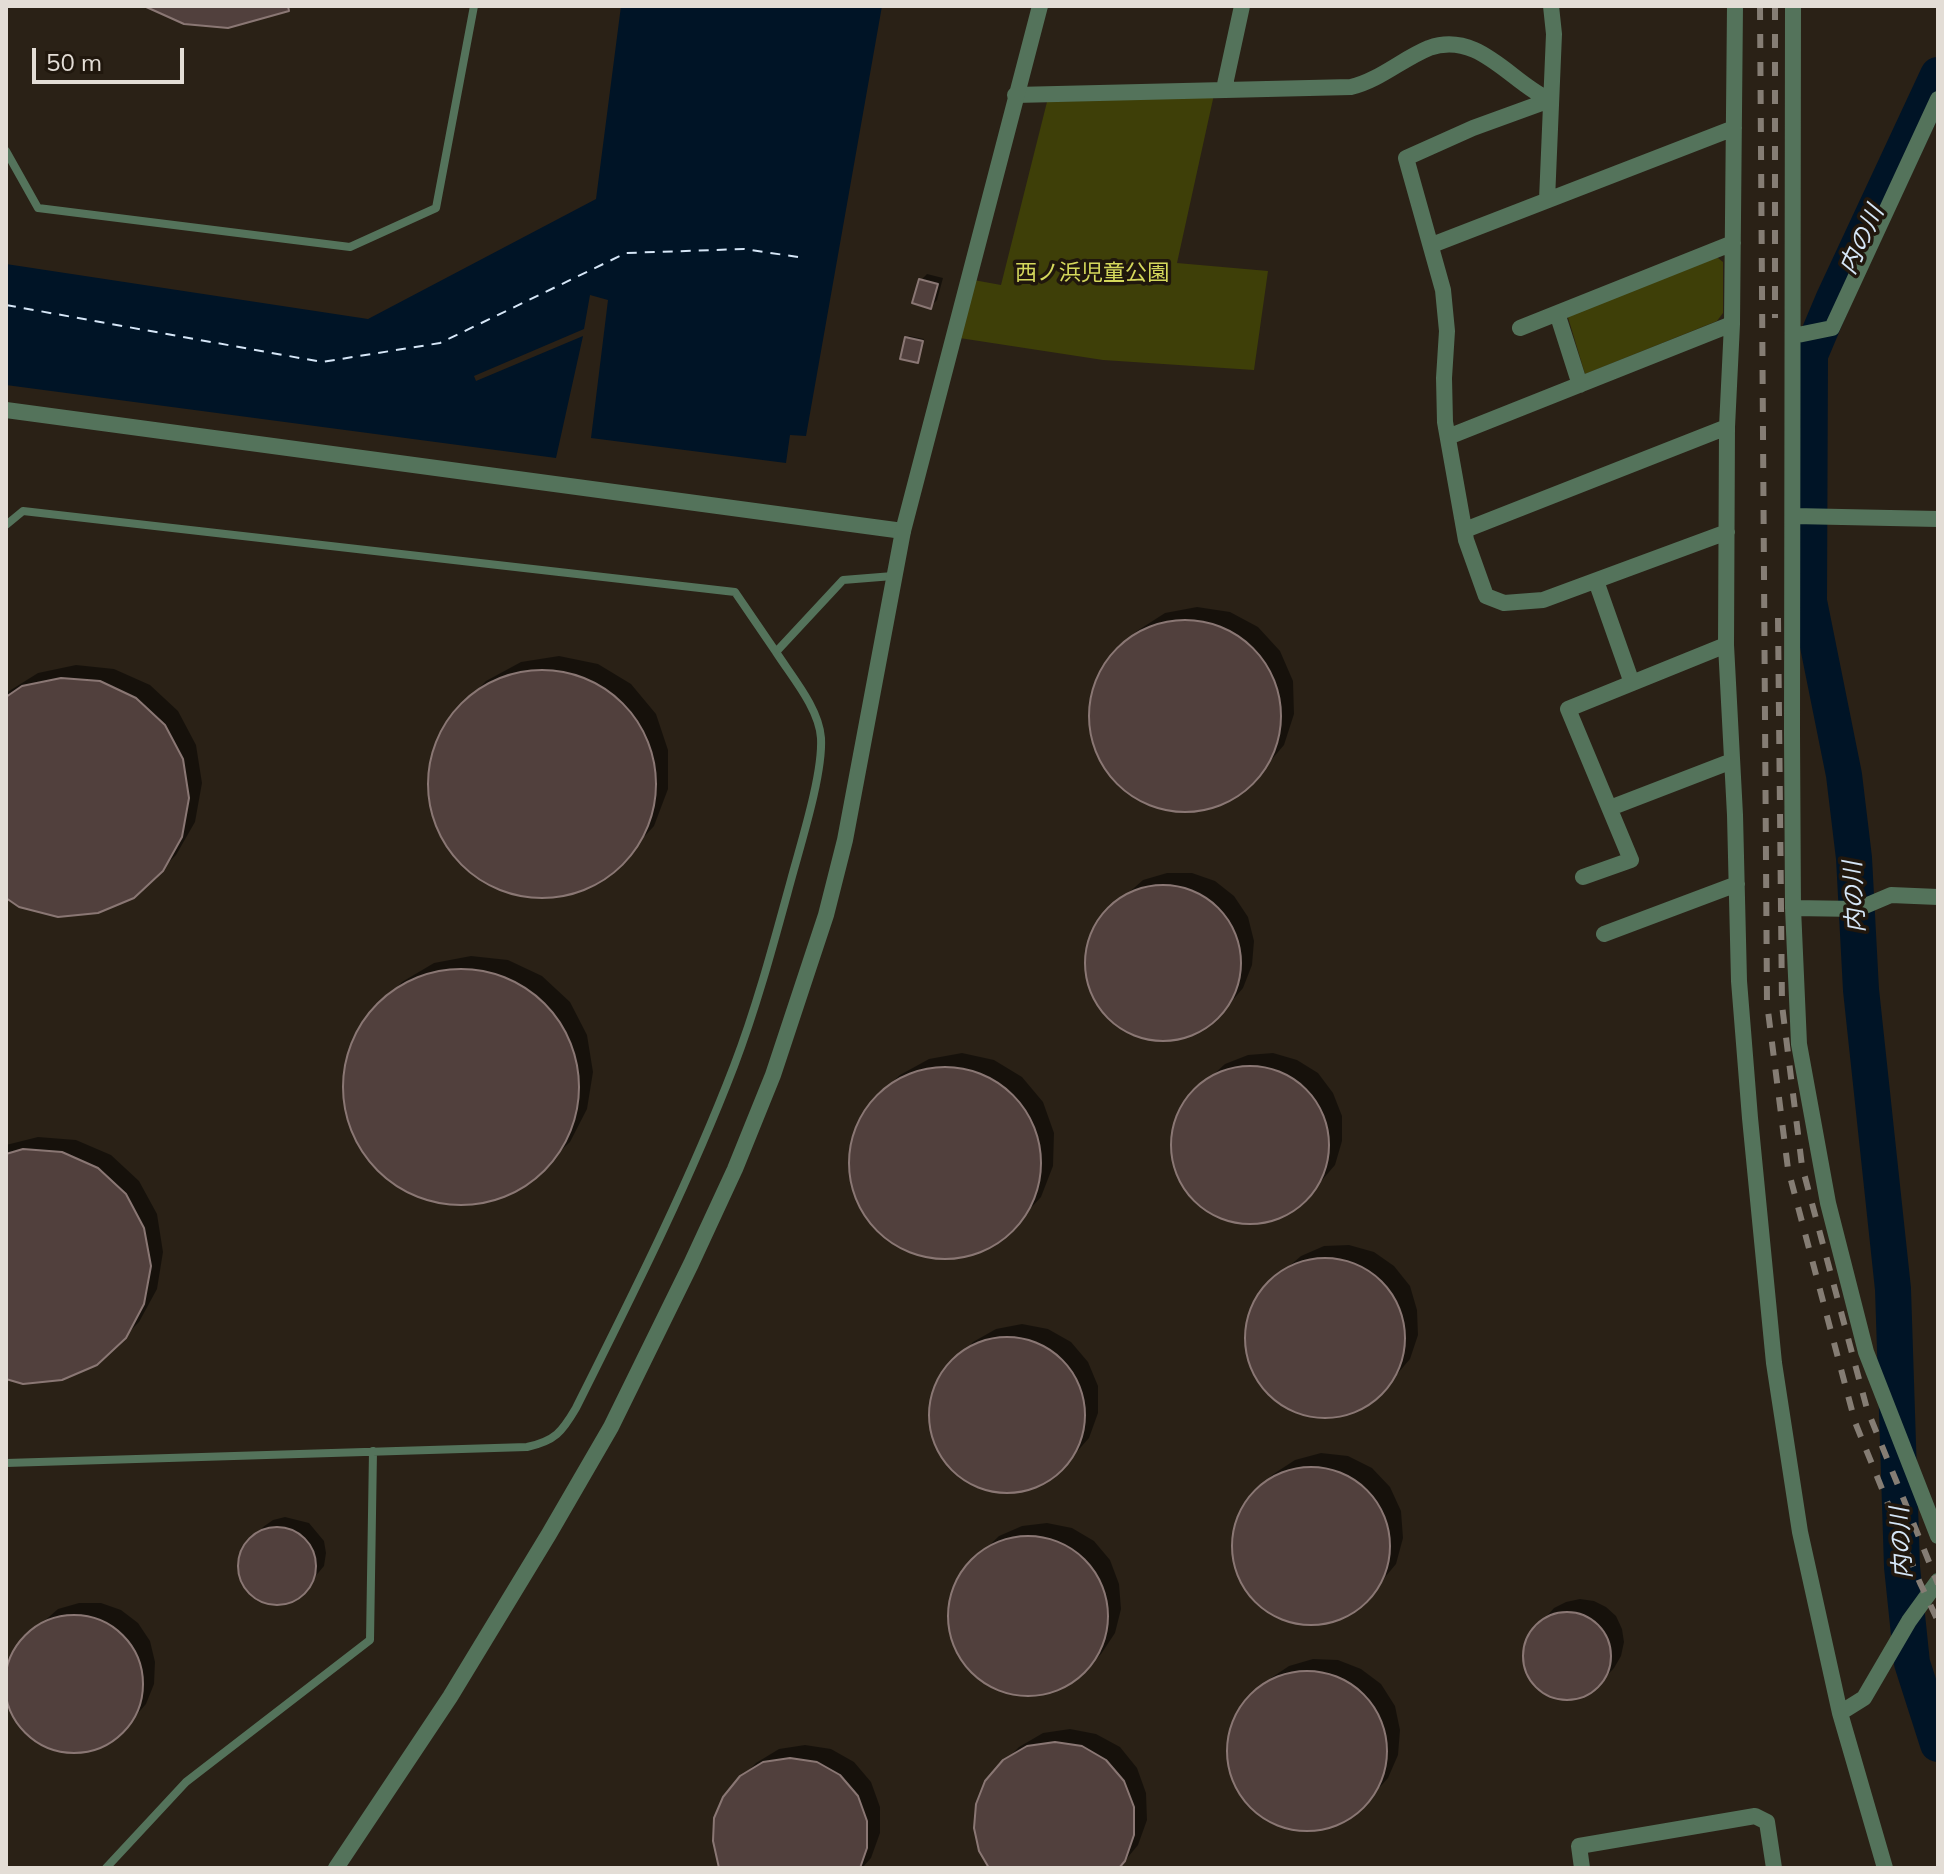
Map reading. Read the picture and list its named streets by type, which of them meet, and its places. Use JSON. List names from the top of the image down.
{
  "water": ["内の川"],
  "parks": ["西ノ浜児童公園"],
  "scale_bar": "50 m"
}
